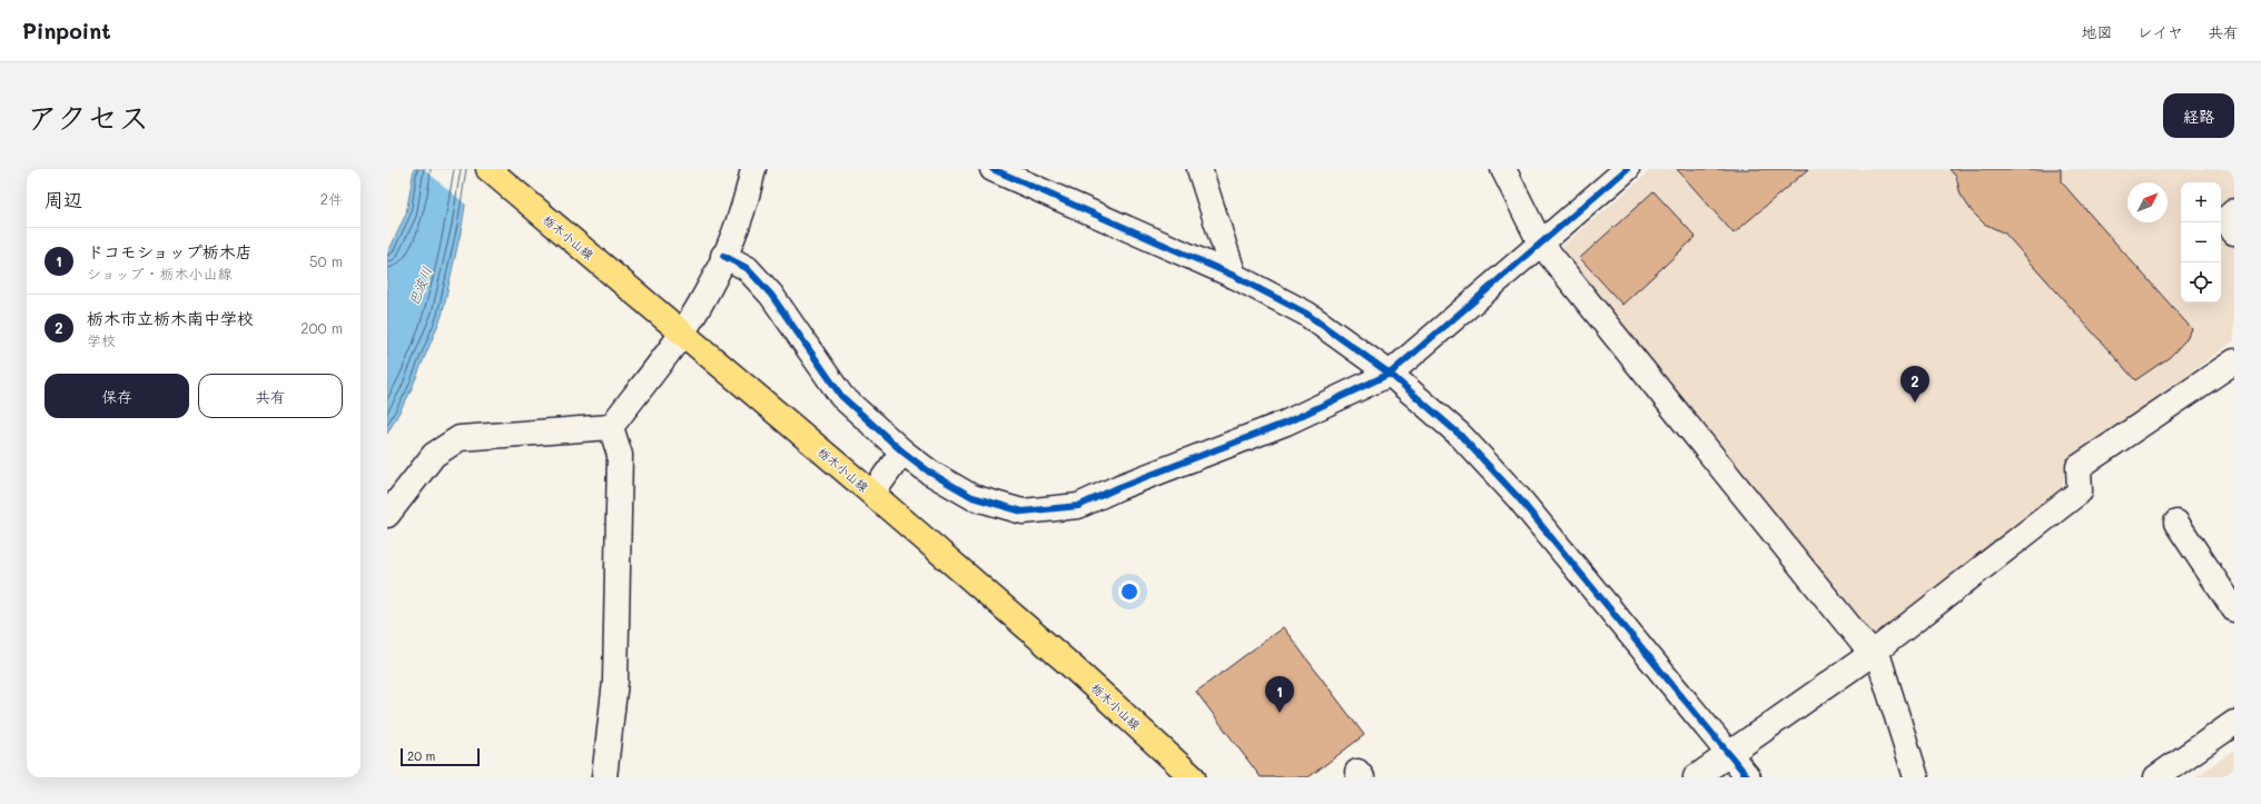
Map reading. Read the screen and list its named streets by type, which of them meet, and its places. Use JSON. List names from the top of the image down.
{
  "streets": {
    "main road": ["栃木小山線"]
  },
  "water": ["巴波川"],
  "scale_bar": "20 m",
  "north": "top right",
  "page": {
    "header": "Pinpoint",
    "nav": ["地図", "レイヤ", "共有"],
    "title": "アクセス",
    "buttons": [
      "経路",
      ["保存", "共有"]
    ],
    "heading": ["周辺", "2件"],
    "map_buttons": ["+", "−"],
    "list": [
      {
        "mark": "1",
        "name": "ドコモショップ栃木店",
        "note": "ショップ · 栃木小山線",
        "value": "50 m"
      },
      {
        "mark": "2",
        "name": "栃木市立栃木南中学校",
        "note": "学校",
        "value": "200 m"
      }
    ],
    "pins": ["2", "1"],
    "scale": "20 m"
  }
}
